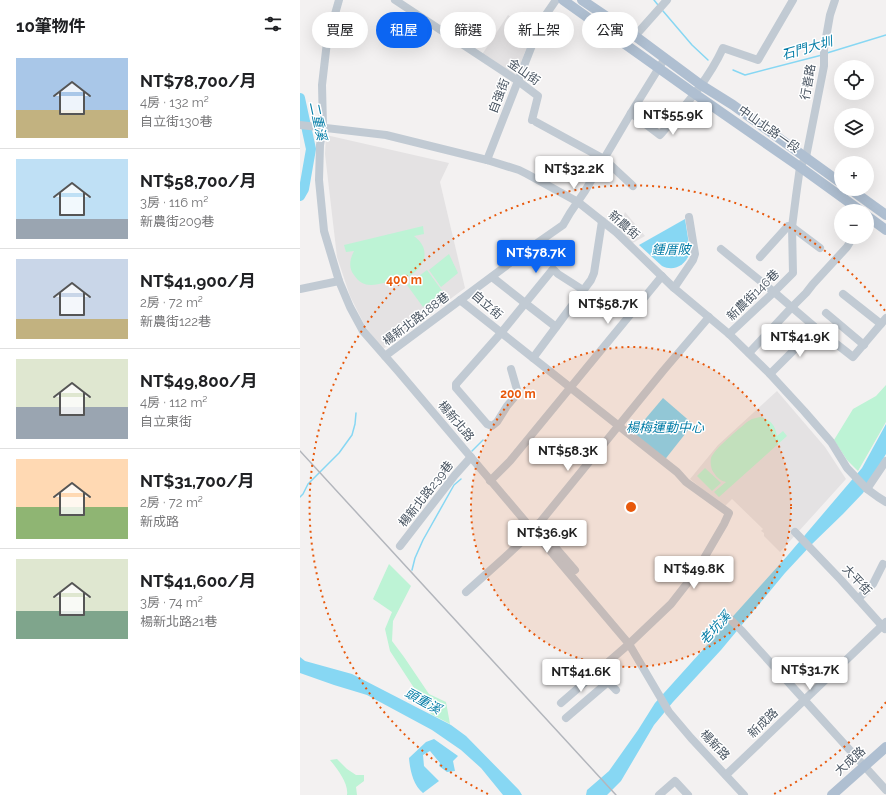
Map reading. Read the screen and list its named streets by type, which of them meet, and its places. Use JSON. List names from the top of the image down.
{
  "streets": {
    "main road": ["中山北路一段", "大成路"],
    "street": [
      "金山街",
      "行善路",
      "自強街",
      "新農街",
      "新農街146巷",
      "自立街",
      "楊新北路188巷",
      "楊新北路",
      "楊新北路239巷",
      "大平街",
      "新成路",
      "楊新路"
    ]
  },
  "crossings": [
    ["金山街", "自強街"],
    ["金山街", "自立街"],
    ["行善路", "中山北路一段"],
    ["自強街", "新農街"],
    ["中山北路一段", "自立街"],
    ["新農街", "新農街146巷"],
    ["新農街", "自立街"],
    ["新農街", "楊新北路"],
    ["自立街", "楊新北路188巷"],
    ["自立街", "楊新北路"],
    ["楊新北路188巷", "楊新北路"],
    ["楊新北路", "楊新北路239巷"],
    ["楊新北路", "楊新路"],
    ["大平街", "新成路"],
    ["新成路", "楊新路"]
  ],
  "water": [
    "石門大圳",
    "二重溪",
    "鍾厝陂",
    "楊梅運動中心",
    "老坑溪",
    "頭重溪"
  ],
  "page": {
    "heading": "10筆物件",
    "chip": [
      "買屋",
      "租屋",
      "篩選",
      "新上架",
      "公寓"
    ],
    "list": [
      {
        "name": "NT$78,700/月",
        "note": "4房 · 132 m² · 自立街130巷"
      },
      {
        "name": "NT$58,700/月",
        "note": "3房 · 116 m² · 新農街209巷"
      },
      {
        "name": "NT$41,900/月",
        "note": "2房 · 72 m² · 新農街122巷"
      },
      {
        "name": "NT$49,800/月",
        "note": "4房 · 112 m² · 自立東街"
      },
      {
        "name": "NT$31,700/月",
        "note": "2房 · 72 m² · 新成路"
      },
      {
        "name": "NT$41,600/月",
        "note": "3房 · 74 m² · 楊新北路21巷"
      }
    ],
    "map_buttons": ["+", "−"],
    "price": [
      "NT$55.9K",
      "NT$32.2K",
      "NT$78.7K",
      "NT$58.7K",
      "NT$41.9K",
      "NT$58.3K",
      "NT$36.9K",
      "NT$49.8K",
      "NT$31.7K",
      "NT$41.6K"
    ]
  },
  "rings": ["400 m", "200 m"]
}
